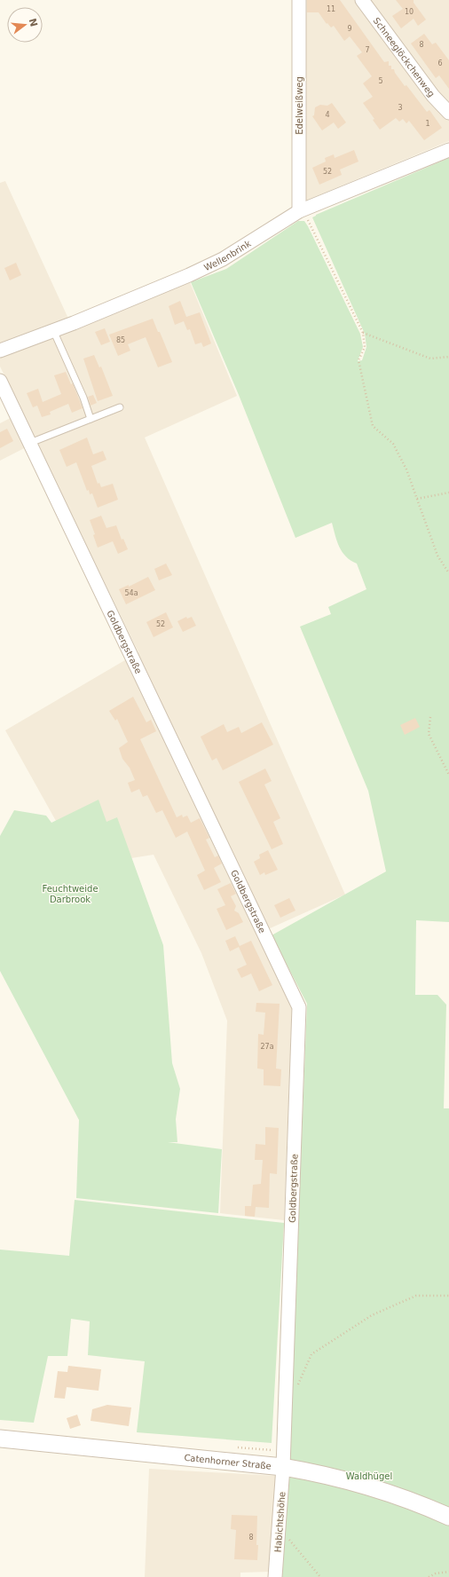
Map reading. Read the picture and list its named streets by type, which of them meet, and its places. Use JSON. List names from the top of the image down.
{
  "streets": {
    "street": [
      "Schneeglöckchenweg",
      "Edelweißweg",
      "Wellenbrink",
      "Goldbergstraße",
      "Catenhorner Straße",
      "Habichtshöhe"
    ]
  },
  "crossings": [
    ["Edelweißweg", "Wellenbrink"],
    ["Goldbergstraße", "Catenhorner Straße"],
    ["Goldbergstraße", "Habichtshöhe"],
    ["Catenhorner Straße", "Habichtshöhe"]
  ],
  "parks": ["Feuchtweide Darbrook", "Waldhügel"],
  "house_numbers": [
    "11",
    "10",
    "9",
    "8",
    "7",
    "6",
    "5",
    "3",
    "4",
    "1",
    "52",
    "85",
    "54a",
    "52",
    "27a",
    "8"
  ],
  "north": "right"
}
